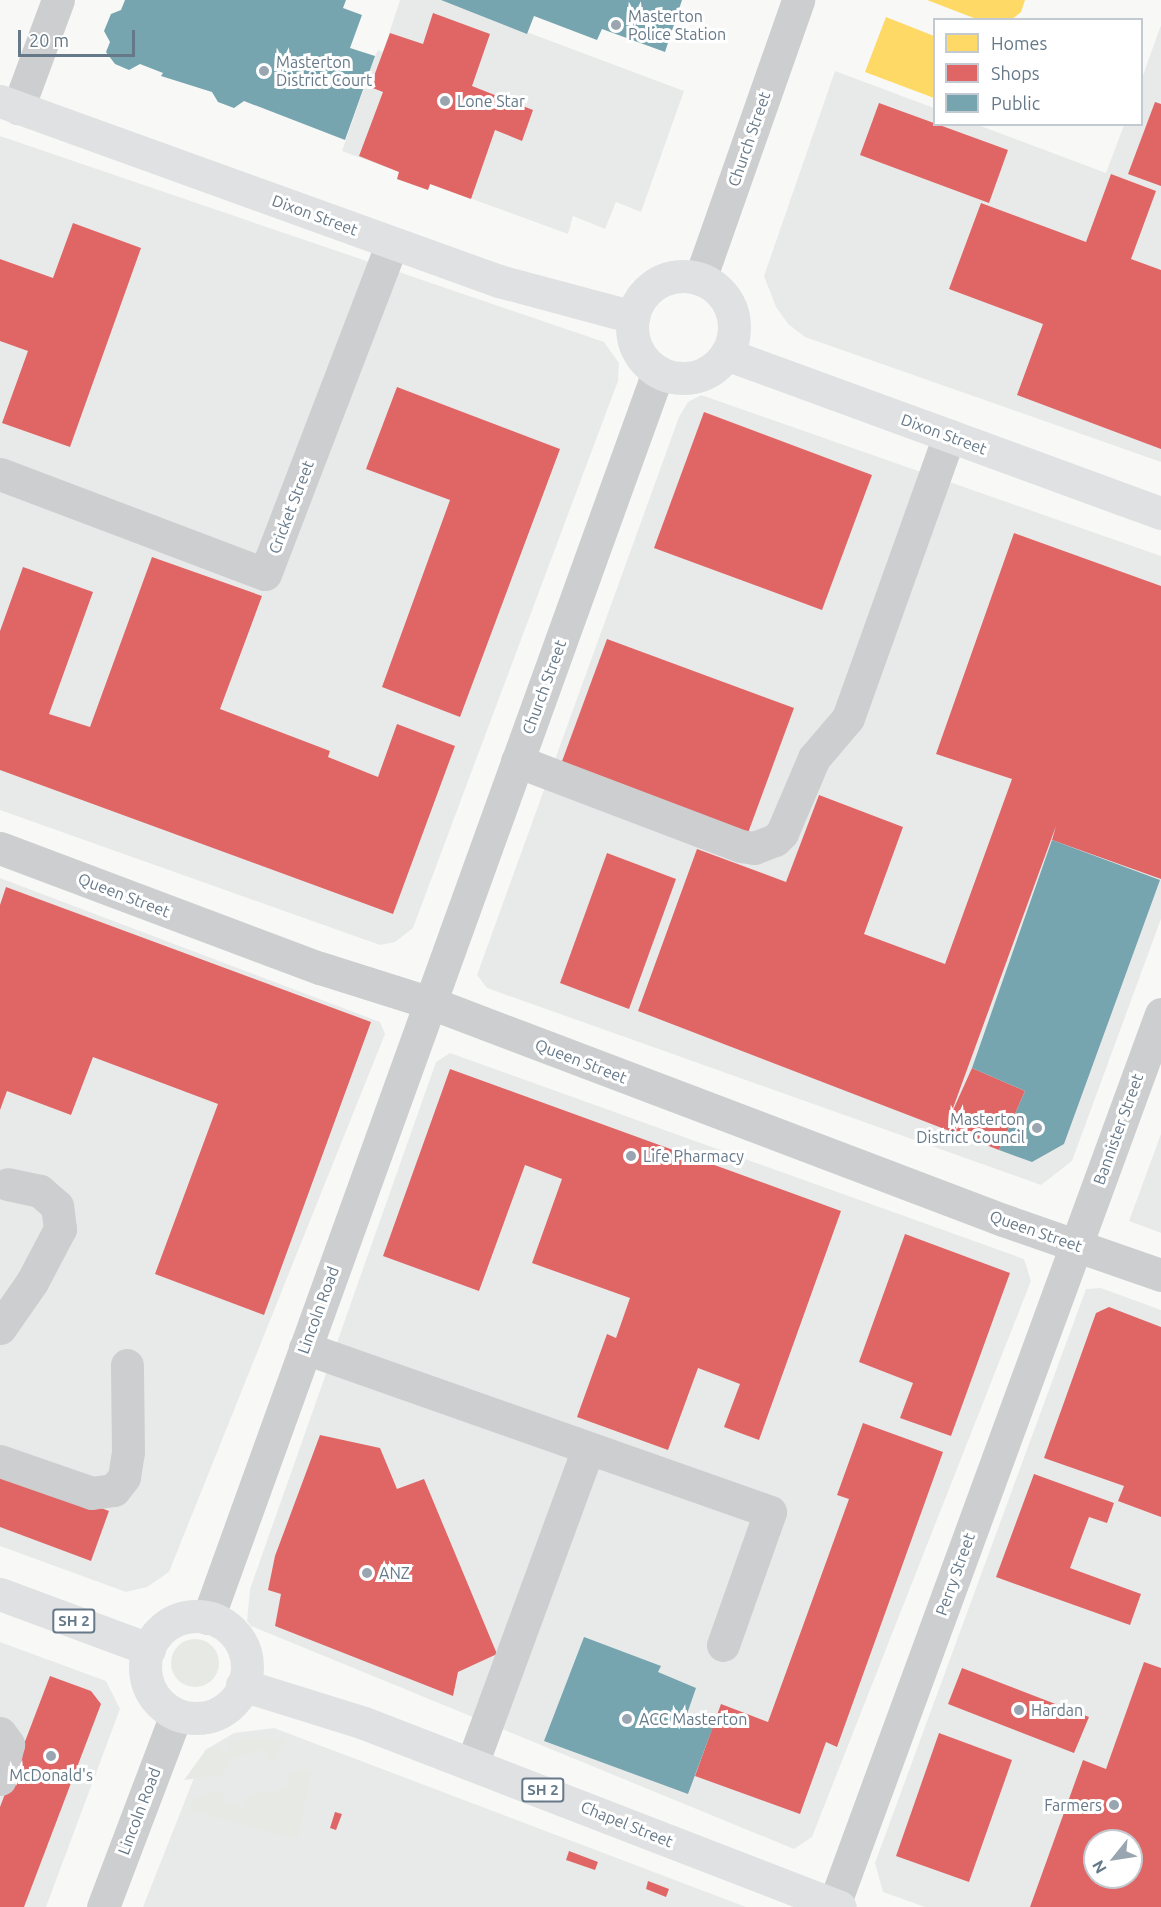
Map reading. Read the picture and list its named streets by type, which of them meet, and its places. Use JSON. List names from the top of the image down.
{
  "streets": {
    "main road": ["Dixon Street", "SH 2", "Chapel Street"],
    "street": [
      "Church Street",
      "Cricket Street",
      "Queen Street",
      "Bannister Street",
      "Lincoln Road",
      "Perry Street"
    ]
  },
  "crossings": [
    ["Church Street", "Dixon Street"],
    ["Church Street", "Queen Street"],
    ["Church Street", "Lincoln Road"],
    ["Dixon Street", "Cricket Street"],
    ["Queen Street", "Bannister Street"],
    ["Queen Street", "Lincoln Road"],
    ["Queen Street", "Perry Street"],
    ["Bannister Street", "Perry Street"],
    ["Lincoln Road", "SH 2"],
    ["Lincoln Road", "Chapel Street"],
    ["Perry Street", "Chapel Street"],
    ["SH 2", "Chapel Street"]
  ],
  "places": [
    "Masterton Police Station",
    "Masterton District Court",
    "Lone Star",
    "Masterton District Council",
    "Life Pharmacy",
    "ANZ",
    "Hardan",
    "ACC Masterton",
    "McDonald's",
    "Farmers"
  ],
  "legend": ["Homes", "Shops", "Public"],
  "scale_bar": "20 m",
  "north": "bottom left"
}
